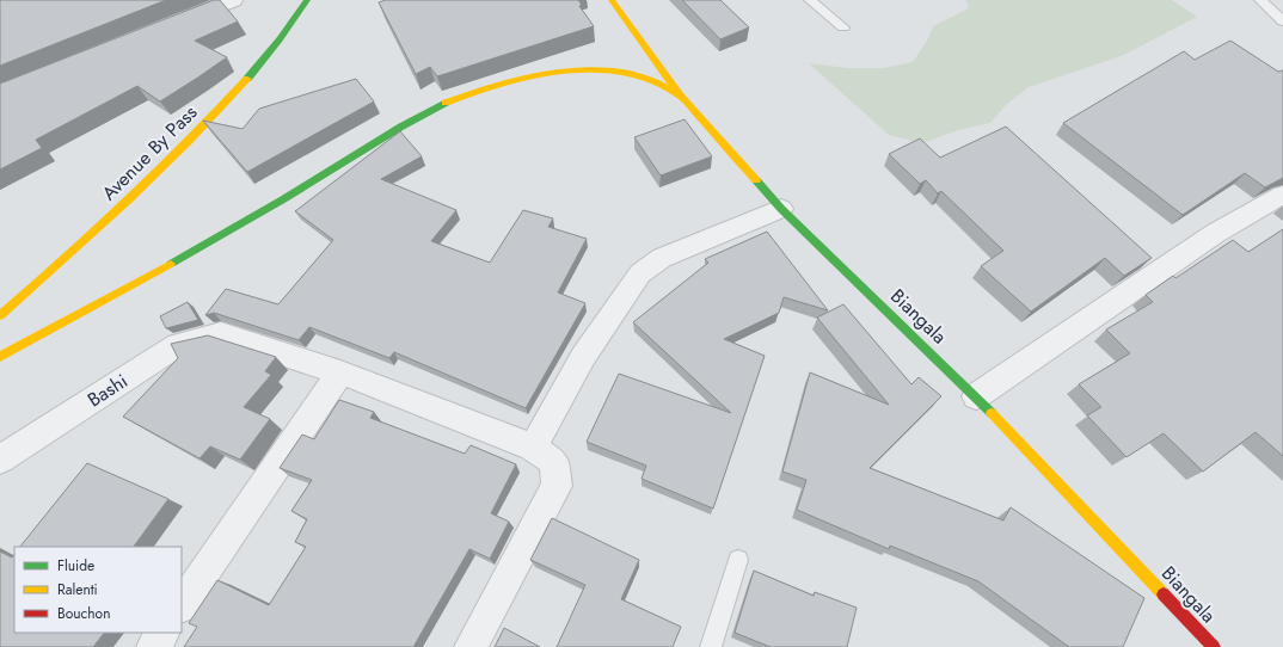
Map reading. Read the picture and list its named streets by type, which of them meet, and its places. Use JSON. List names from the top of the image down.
{
  "streets": {
    "main road": ["Avenue By Pass", "Biangala"],
    "street": ["Bashi"]
  },
  "legend": ["Fluide", "Ralenti", "Bouchon"]
}
